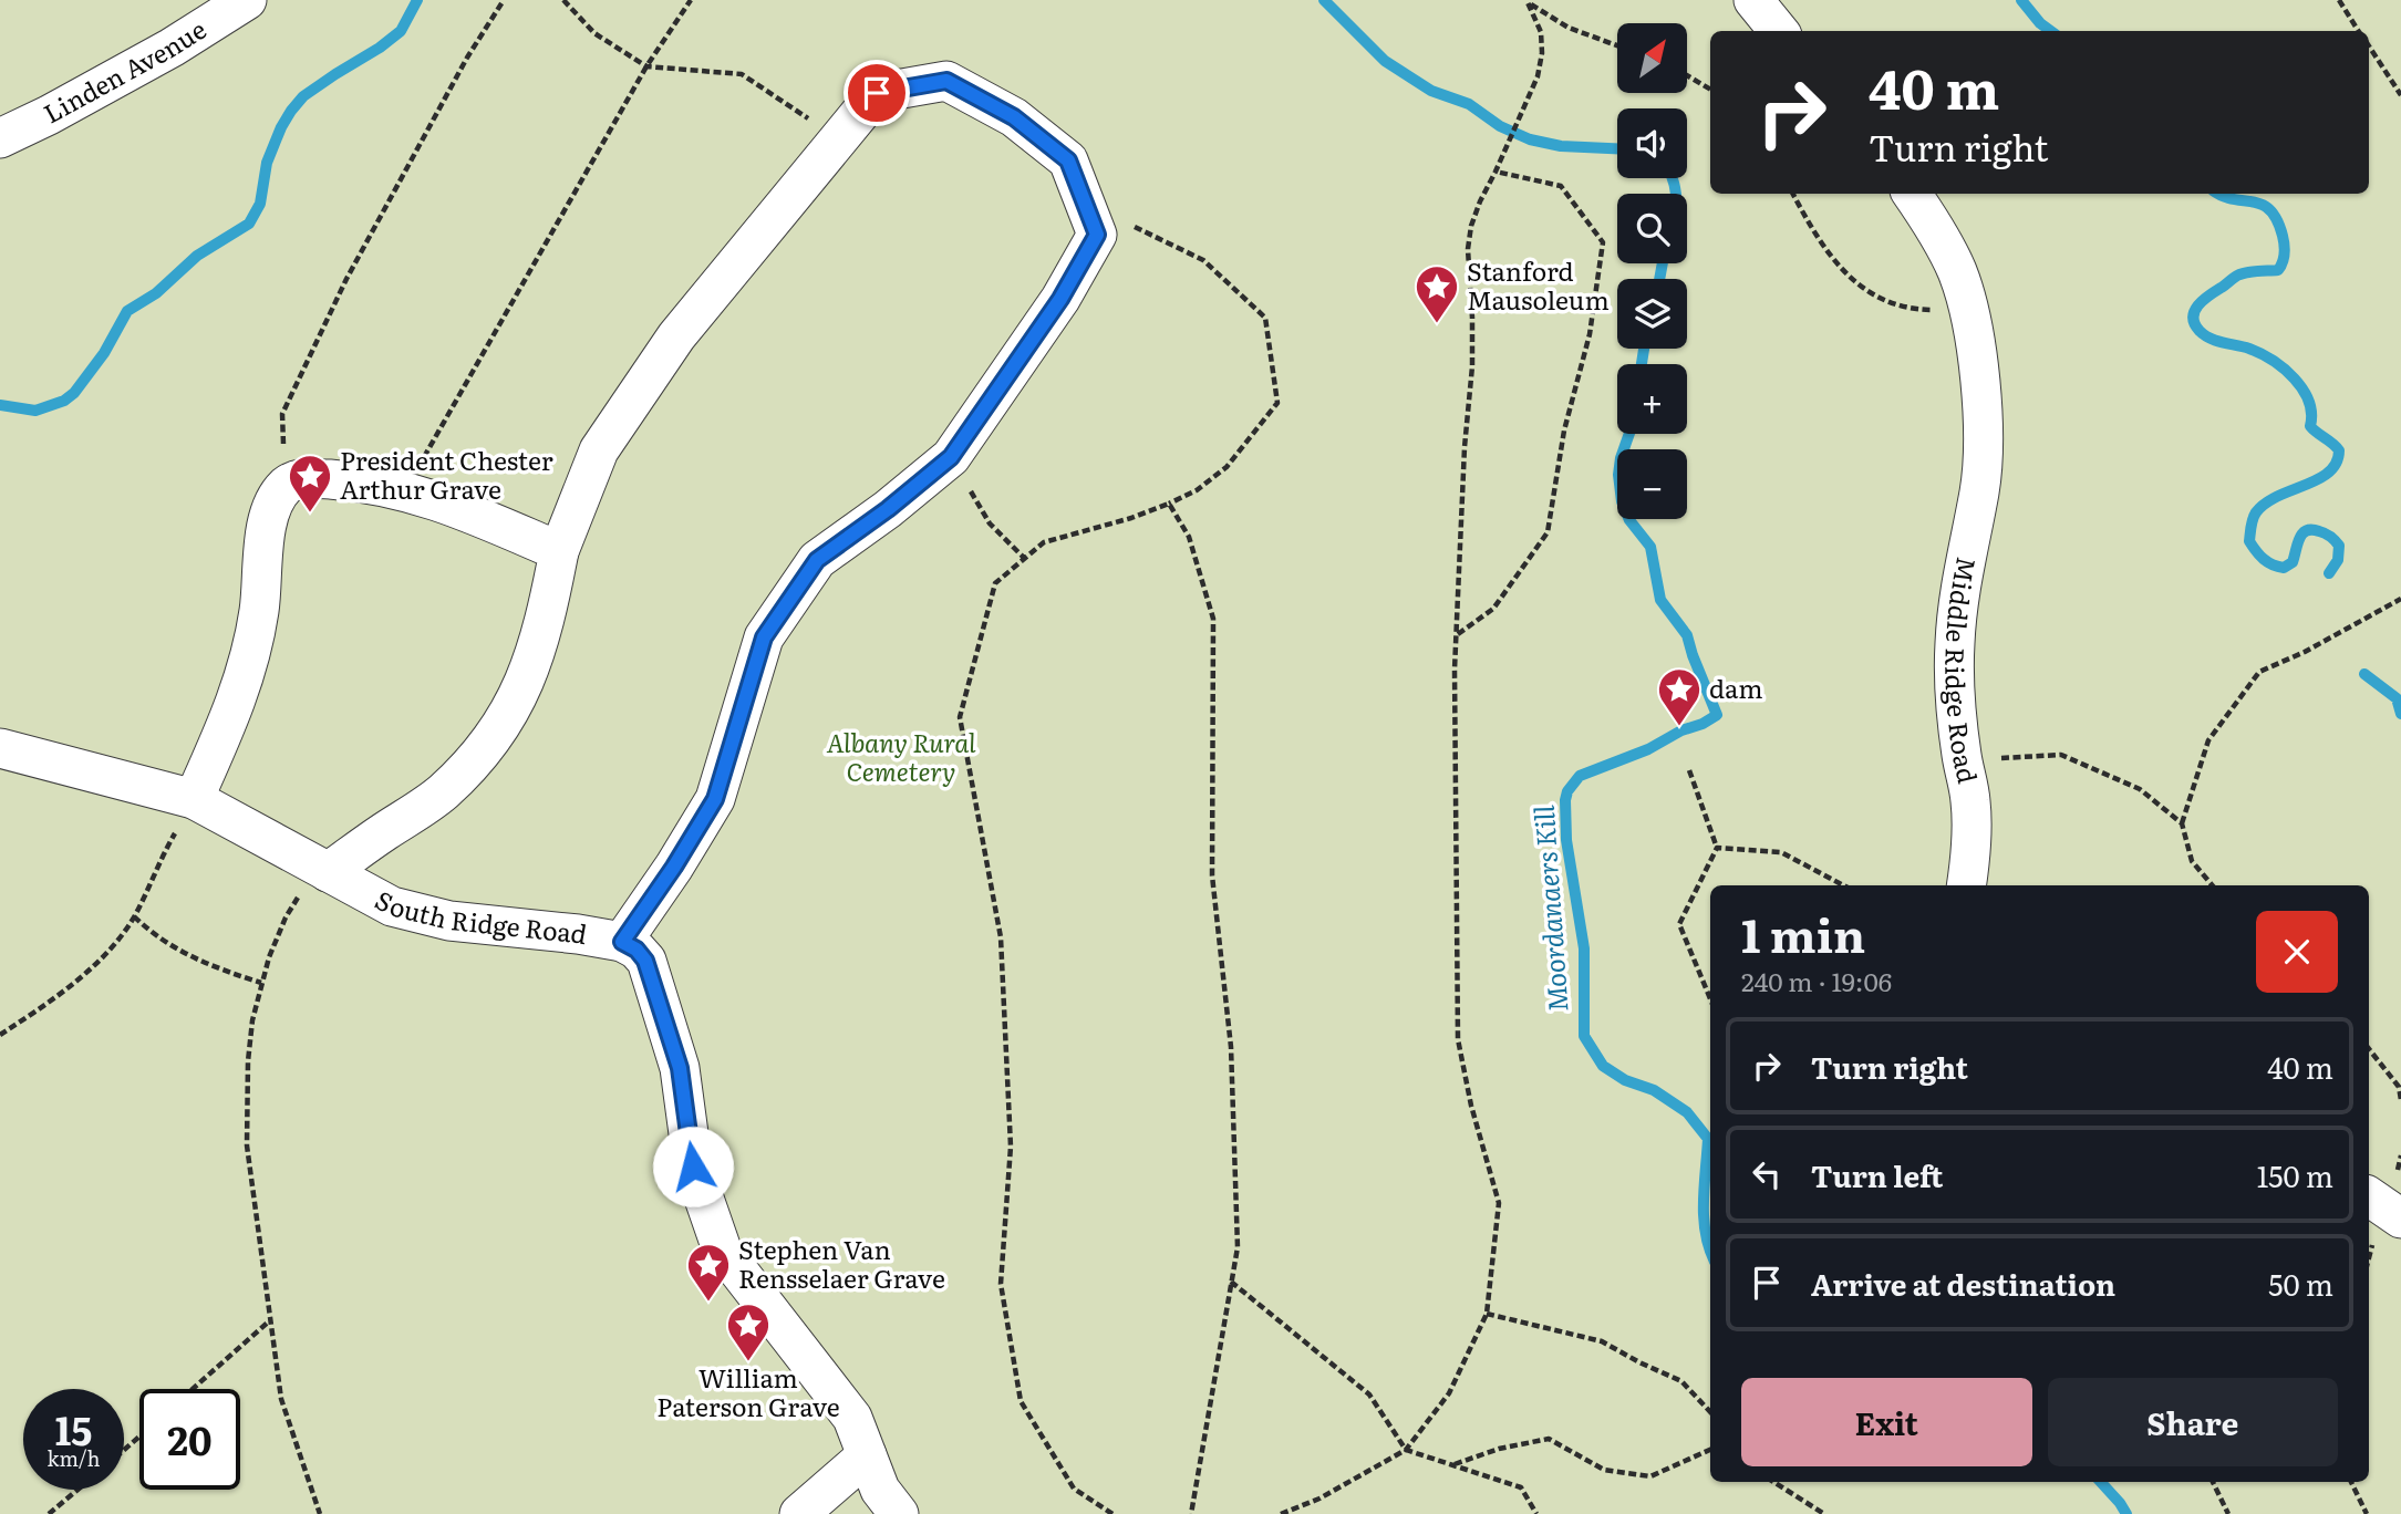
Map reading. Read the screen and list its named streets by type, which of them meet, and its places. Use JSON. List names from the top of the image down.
{
  "streets": {
    "lane": ["Linden Avenue", "Middle Ridge Road", "South Ridge Road"]
  },
  "water": ["Moordanaers Kill"],
  "parks": ["Albany Rural Cemetery"],
  "places": {
    "place": [
      "Stanford Mausoleum",
      "President Chester Arthur Grave",
      "dam",
      "Stephen Van Rensselaer Grave",
      "William Paterson Grave"
    ]
  },
  "north": "top right",
  "page": {
    "map_buttons": ["+", "−"],
    "turn": ["40 m", "Turn right"],
    "heading": ["1 min", "240 m · 19:06"],
    "list": [
      {
        "name": "Turn right",
        "value": "40 m"
      },
      {
        "name": "Turn left",
        "value": "150 m"
      },
      {
        "name": "Arrive at destination",
        "value": "50 m"
      }
    ],
    "buttons": ["Exit", "Share"],
    "speed": "15 km/h",
    "limit": "20"
  }
}
